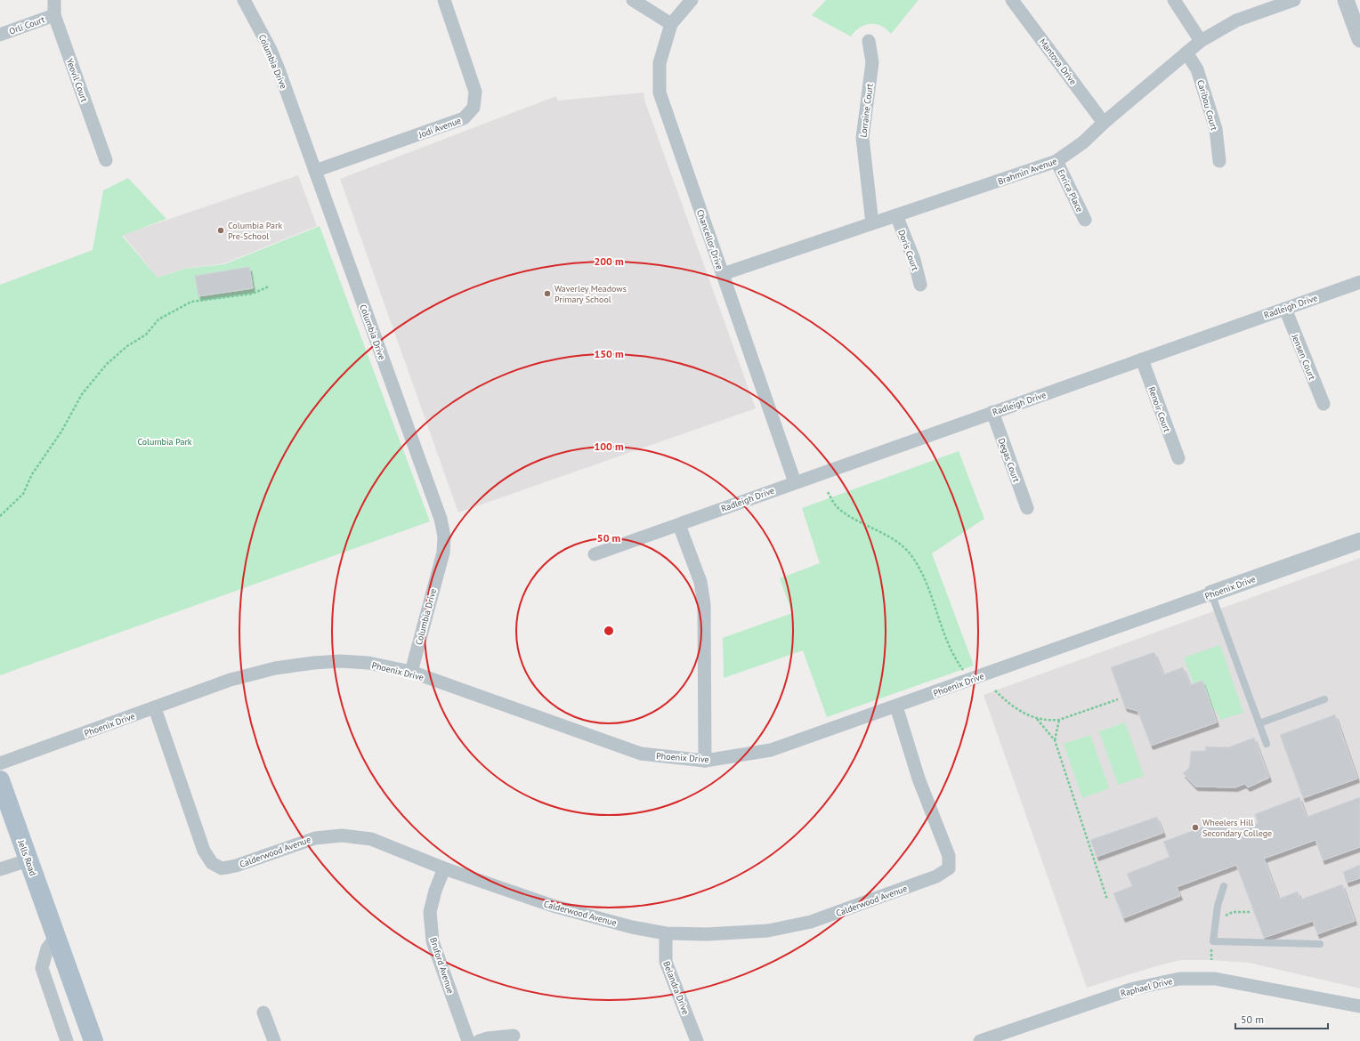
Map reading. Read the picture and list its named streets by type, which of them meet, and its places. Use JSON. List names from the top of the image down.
{
  "streets": {
    "main road": ["Jells Road"],
    "street": [
      "Orli Court",
      "Columbia Drive",
      "Mantova Drive",
      "Yeovil Court",
      "Caribou Court",
      "Lorraine Court",
      "Jodi Avenue",
      "Brahmin Avenue",
      "Enrica Place",
      "Chancellor Drive",
      "Doris Court",
      "Radleigh Drive",
      "Jensen Court",
      "Renoir Court",
      "Degas Court",
      "Phoenix Drive",
      "Calderwood Avenue",
      "Bruford Avenue",
      "Raphael Drive",
      "Belandra Drive"
    ]
  },
  "crossings": [
    ["Orli Court", "Yeovil Court"],
    ["Columbia Drive", "Jodi Avenue"],
    ["Columbia Drive", "Phoenix Drive"],
    ["Mantova Drive", "Brahmin Avenue"],
    ["Caribou Court", "Brahmin Avenue"],
    ["Lorraine Court", "Brahmin Avenue"],
    ["Brahmin Avenue", "Enrica Place"],
    ["Brahmin Avenue", "Chancellor Drive"],
    ["Brahmin Avenue", "Doris Court"],
    ["Chancellor Drive", "Radleigh Drive"],
    ["Radleigh Drive", "Jensen Court"],
    ["Radleigh Drive", "Renoir Court"],
    ["Radleigh Drive", "Degas Court"],
    ["Phoenix Drive", "Calderwood Avenue"],
    ["Calderwood Avenue", "Bruford Avenue"],
    ["Calderwood Avenue", "Belandra Drive"]
  ],
  "parks": ["Columbia Park"],
  "places": ["Columbia Park Pre-School", "Waverley Meadows Primary School", "Wheelers Hill Secondary College"],
  "scale_bar": "50 m",
  "rings": [
    "200 m",
    "150 m",
    "100 m",
    "50 m"
  ]
}
